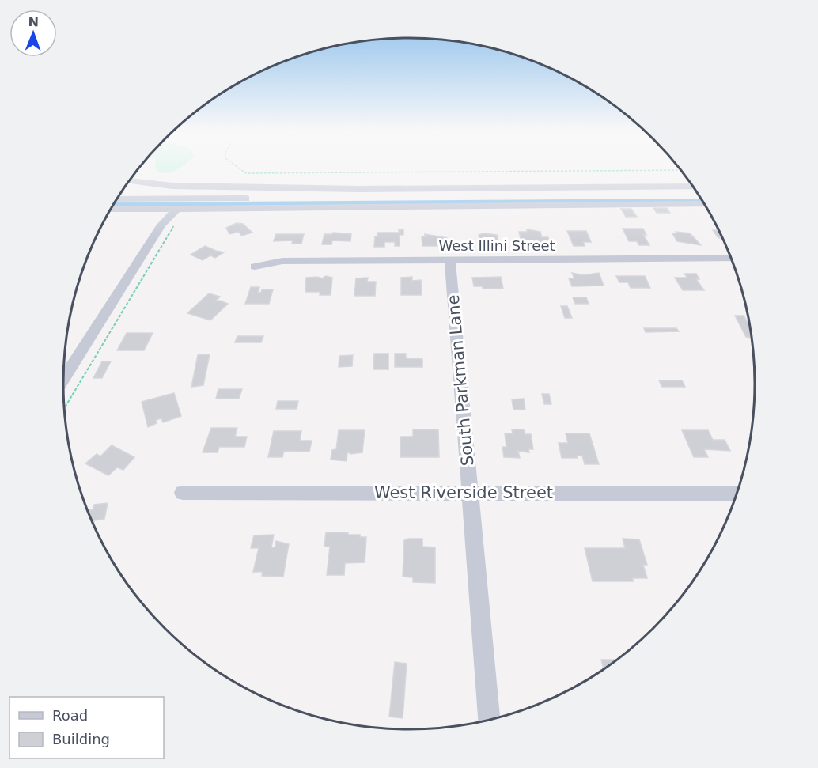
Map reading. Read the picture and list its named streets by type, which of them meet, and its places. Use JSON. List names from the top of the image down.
{
  "streets": {
    "street": ["West Illini Street", "South Parkman Lane", "West Riverside Street"]
  },
  "crossings": [
    ["West Illini Street", "South Parkman Lane"],
    ["South Parkman Lane", "West Riverside Street"]
  ],
  "legend": ["Road", "Building"],
  "north": "top"
}
